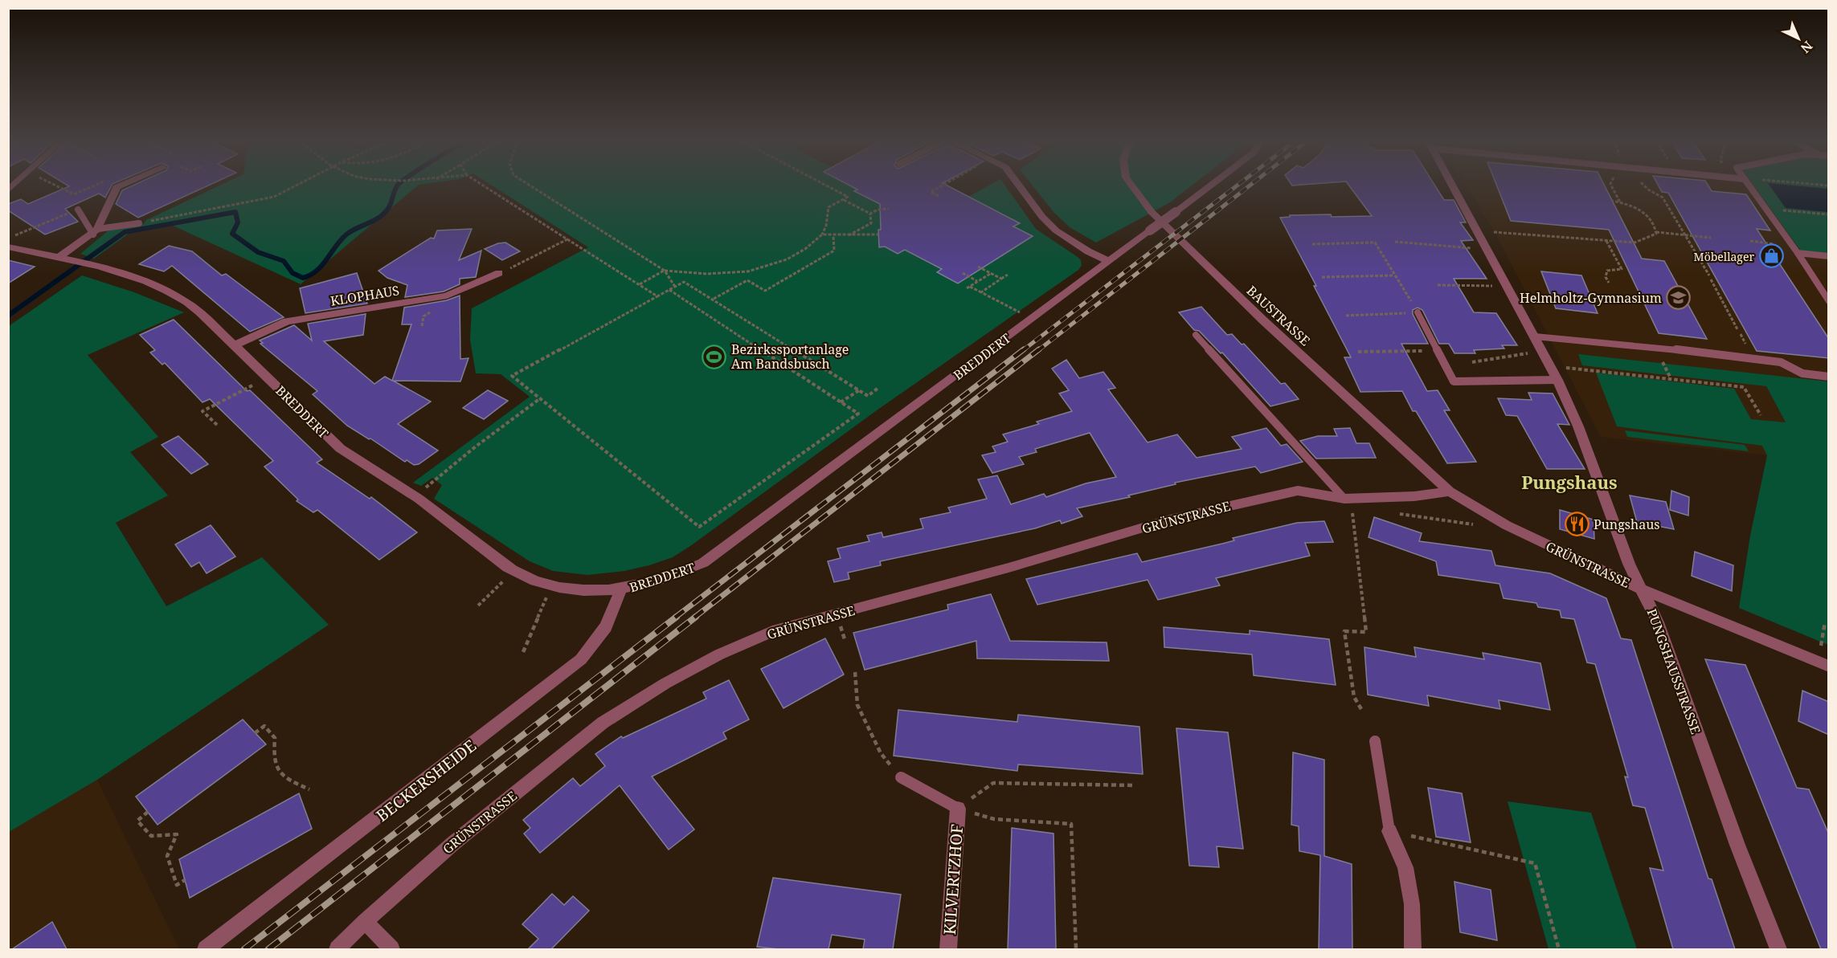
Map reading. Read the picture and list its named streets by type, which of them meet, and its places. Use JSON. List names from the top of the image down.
{
  "streets": {
    "street": [
      "KLOPHAUS",
      "BAUSTRASSE",
      "BREDDERT",
      "GRÜNSTRASSE",
      "PUNGSHAUSSTRASSE",
      "BECKERSHEIDE",
      "KILVERTZHOF"
    ]
  },
  "crossings": [
    ["KLOPHAUS", "BREDDERT"],
    ["BAUSTRASSE", "GRÜNSTRASSE"],
    ["BREDDERT", "BECKERSHEIDE"],
    ["GRÜNSTRASSE", "PUNGSHAUSSTRASSE"]
  ],
  "districts": ["Pungshaus"],
  "places": {
    "shop": ["Möbellager"],
    "school or university": ["Helmholtz-Gymnasium"],
    "sports": ["Bezirkssportanlage Am Bandsbusch"],
    "restaurant": ["Pungshaus"]
  },
  "north": "bottom right"
}
